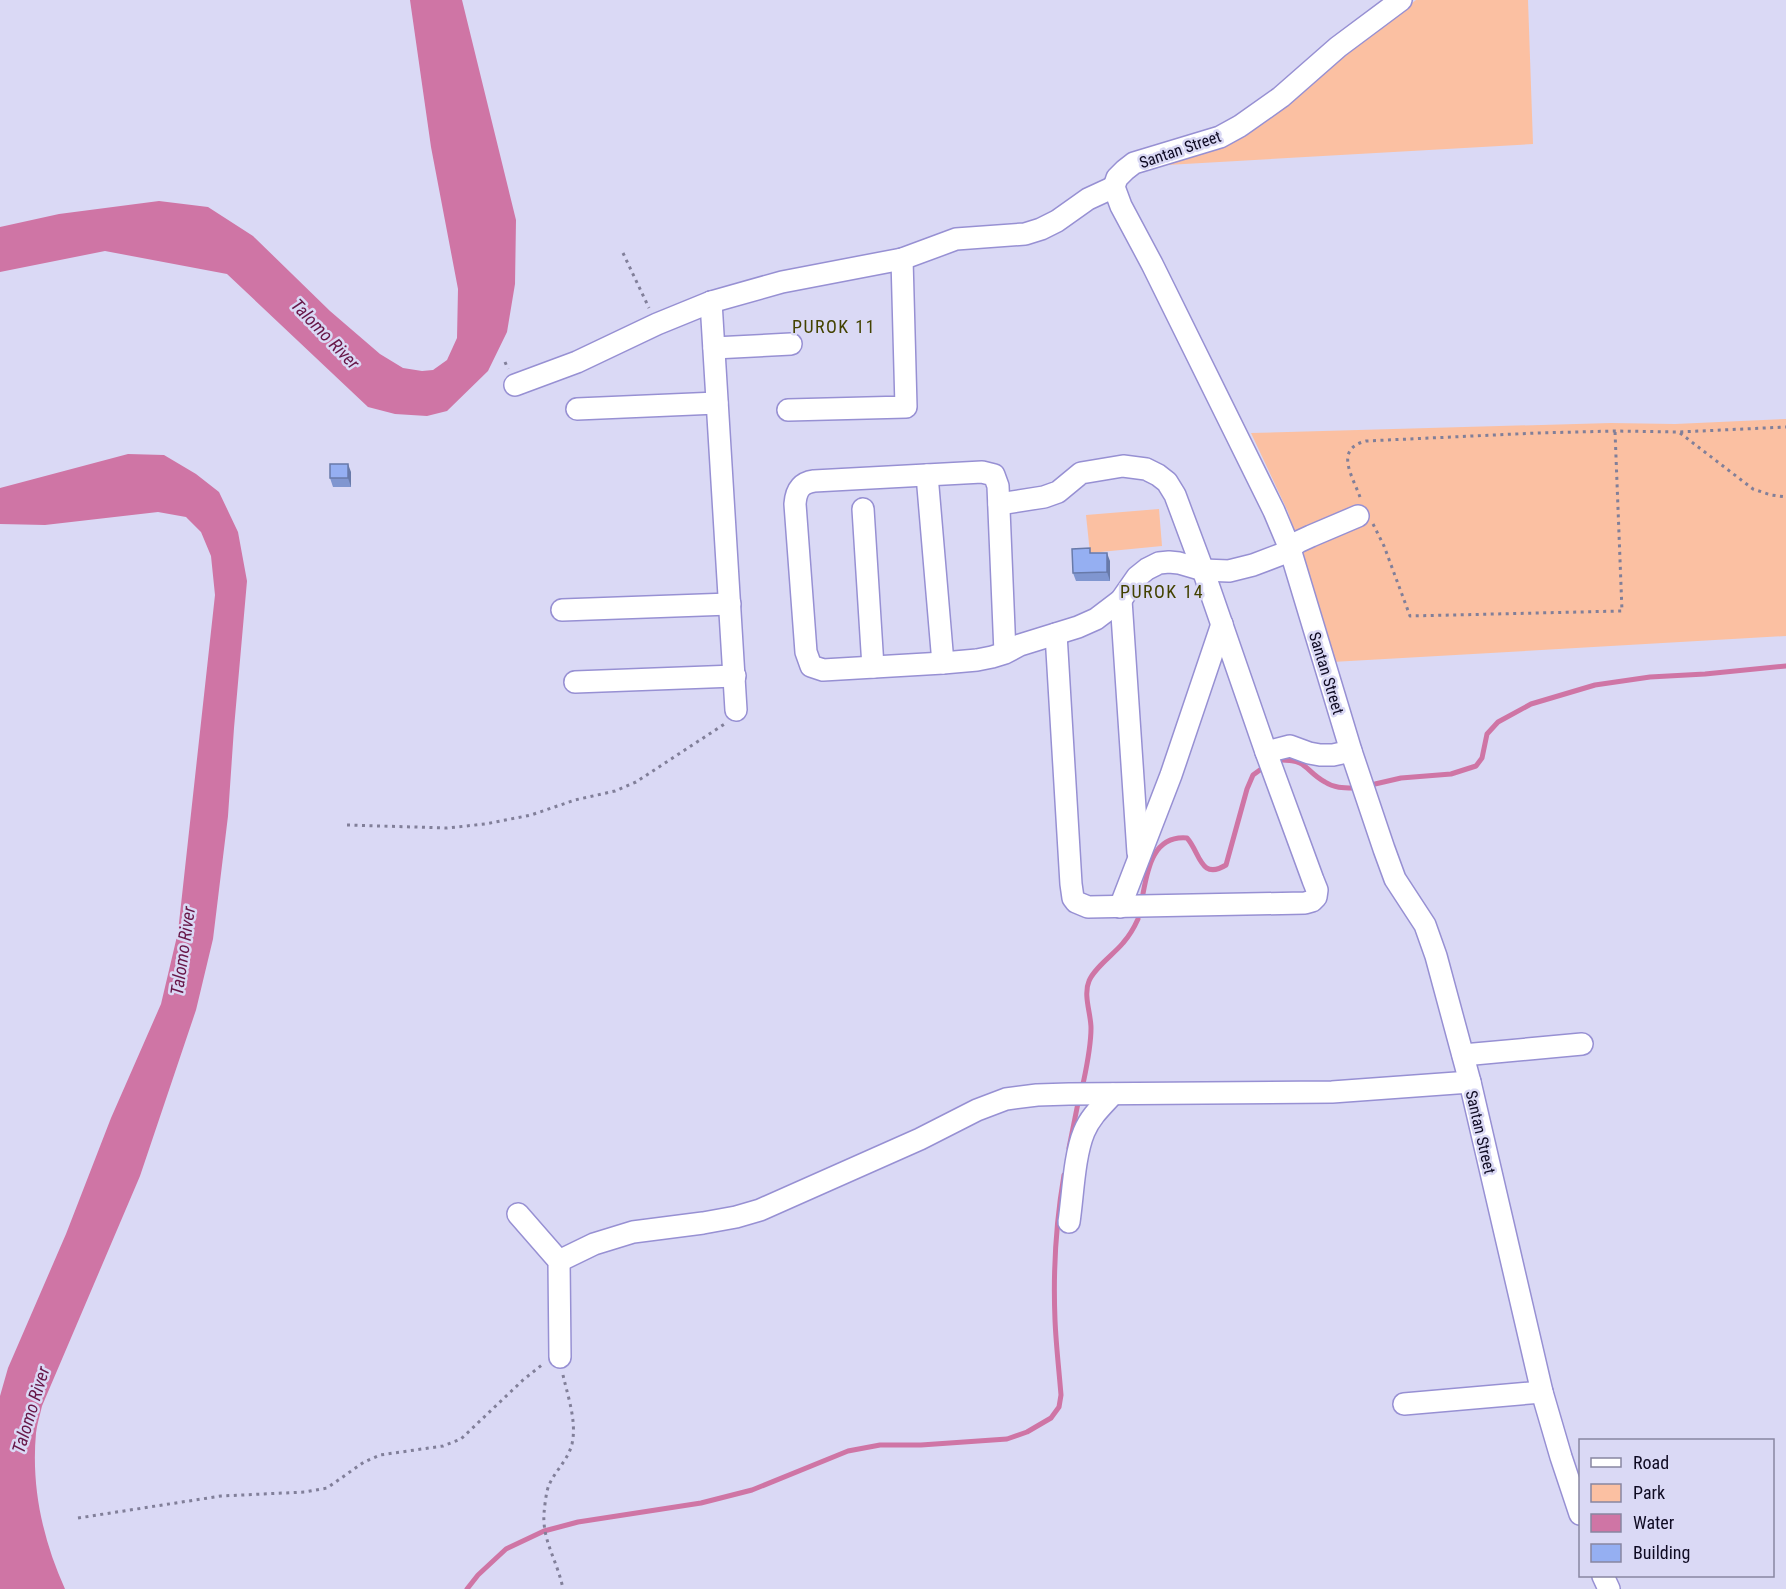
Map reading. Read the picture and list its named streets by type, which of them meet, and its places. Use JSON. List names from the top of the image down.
{
  "streets": {
    "street": ["Santan Street"]
  },
  "districts": ["PUROK 11", "PUROK 14"],
  "water": ["Talomo River"],
  "legend": [
    "Road",
    "Park",
    "Water",
    "Building"
  ]
}
